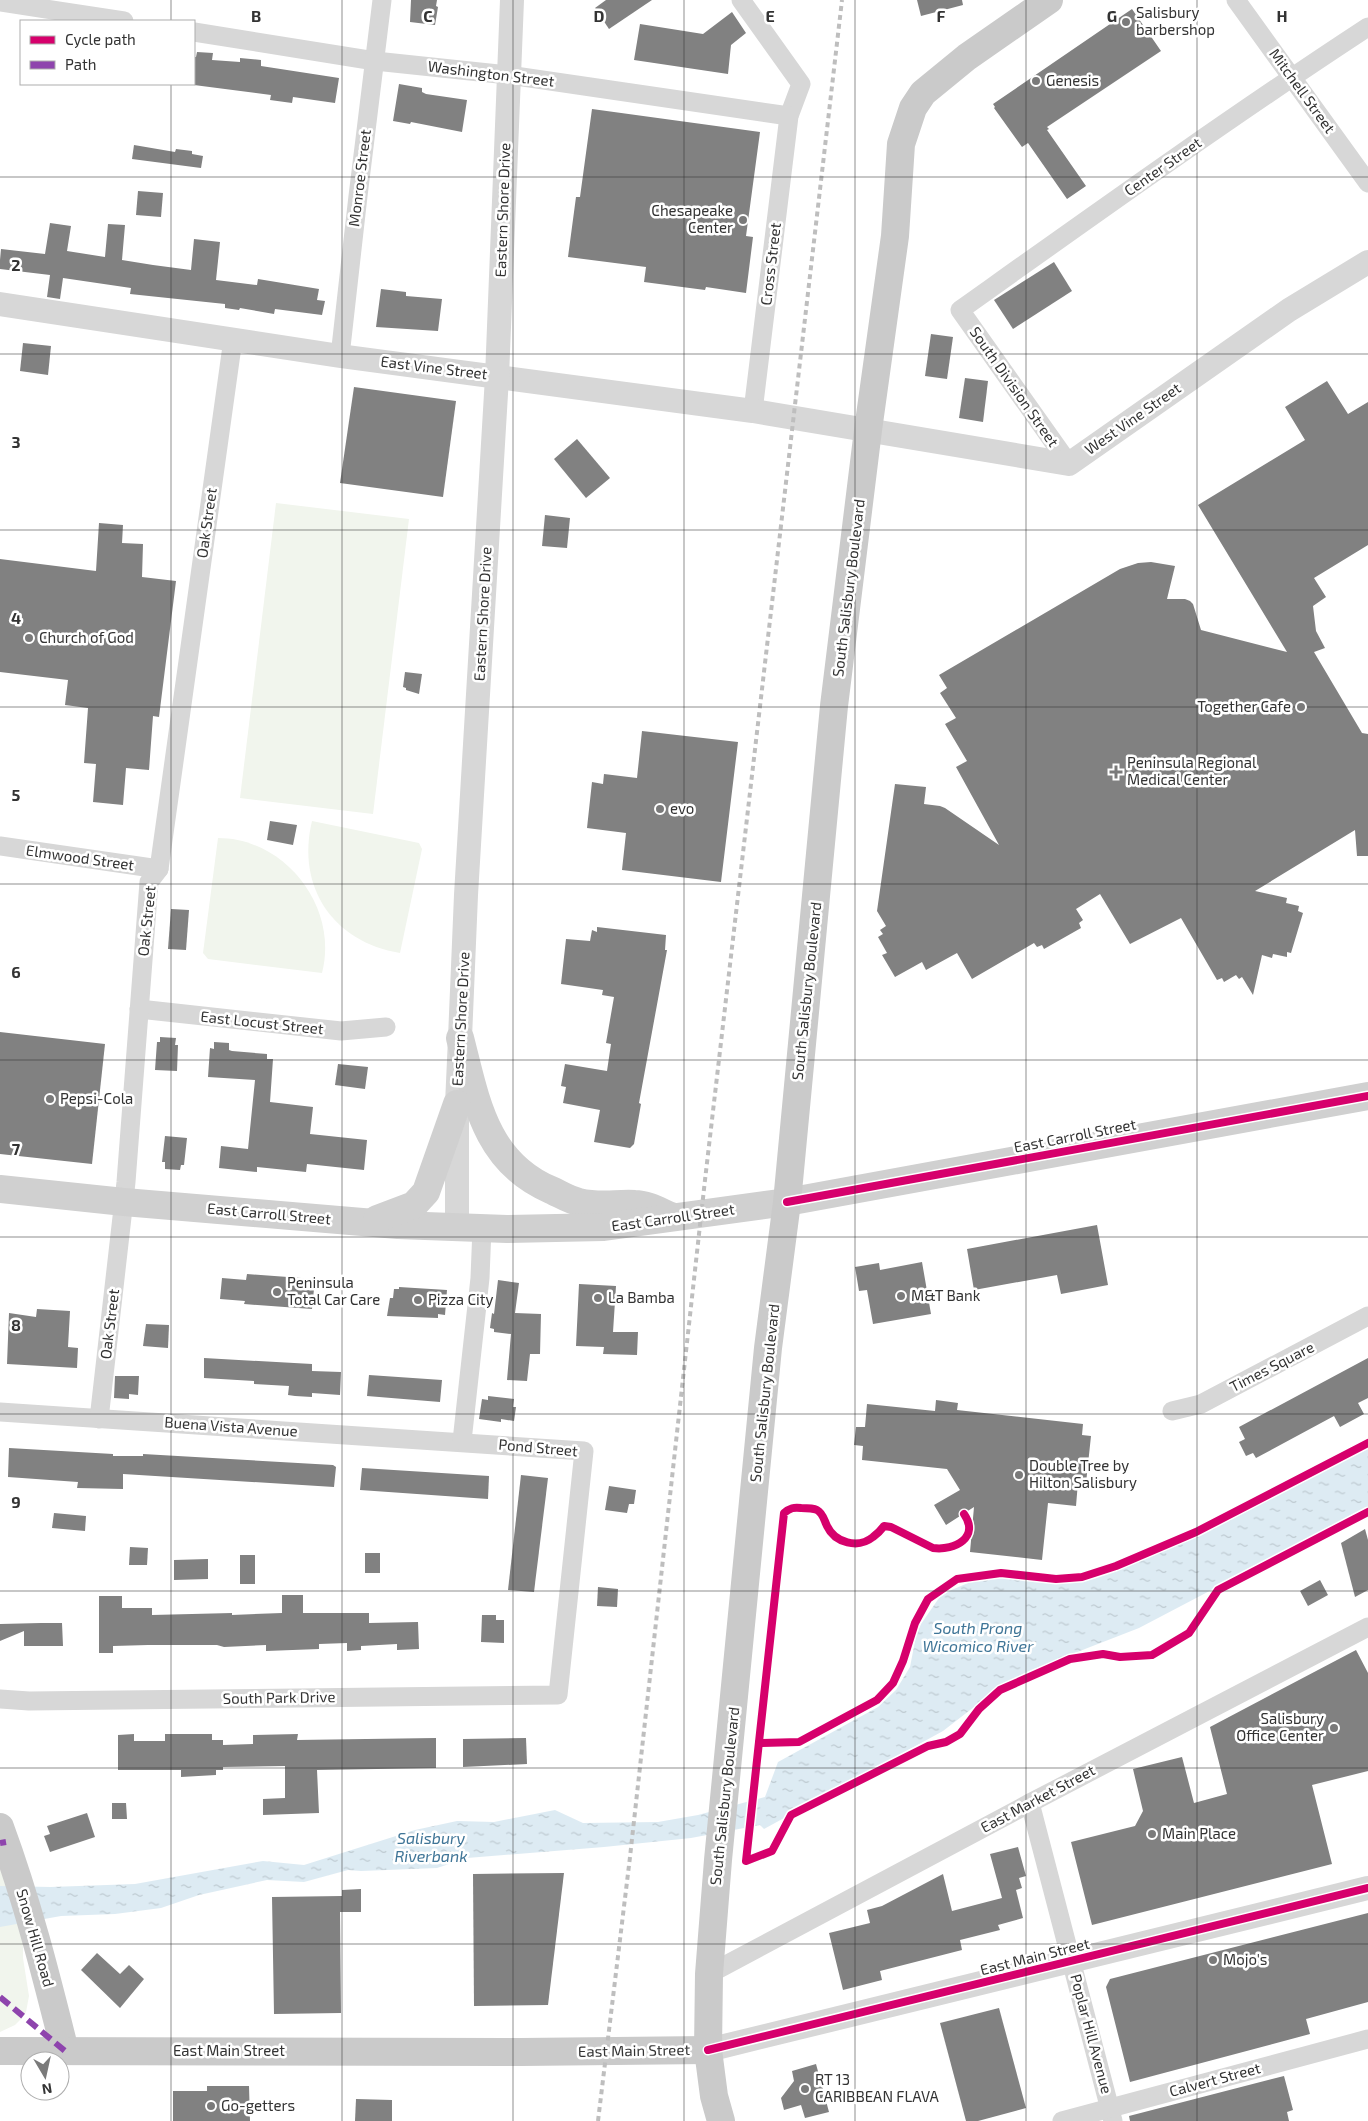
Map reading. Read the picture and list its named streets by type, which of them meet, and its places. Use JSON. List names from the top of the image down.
{
  "streets": {
    "main road": [
      "South Salisbury Boulevard",
      "East Carroll Street",
      "Snow Hill Road",
      "East Main Street"
    ],
    "street": [
      "Washington Street",
      "Mitchell Street",
      "Center Street",
      "Monroe Street",
      "Eastern Shore Drive",
      "Cross Street",
      "East Vine Street",
      "South Division Street",
      "West Vine Street",
      "Oak Street",
      "Elmwood Street",
      "East Locust Street",
      "Times Square",
      "Buena Vista Avenue",
      "Pond Street",
      "South Park Drive",
      "East Market Street",
      "Poplar Hill Avenue",
      "Calvert Street"
    ]
  },
  "crossings": [
    ["Washington Street", "Monroe Street"],
    ["Washington Street", "Eastern Shore Drive"],
    ["Washington Street", "Cross Street"],
    ["Mitchell Street", "Center Street"],
    ["Center Street", "South Division Street"],
    ["Monroe Street", "East Vine Street"],
    ["Eastern Shore Drive", "East Vine Street"],
    ["Eastern Shore Drive", "East Carroll Street"],
    ["Cross Street", "East Vine Street"],
    ["East Vine Street", "West Vine Street"],
    ["East Vine Street", "Oak Street"],
    ["East Vine Street", "South Salisbury Boulevard"],
    ["South Division Street", "West Vine Street"],
    ["West Vine Street", "South Salisbury Boulevard"],
    ["Oak Street", "Elmwood Street"],
    ["Oak Street", "East Locust Street"],
    ["Oak Street", "East Carroll Street"],
    ["Oak Street", "Buena Vista Avenue"],
    ["South Salisbury Boulevard", "East Carroll Street"],
    ["South Salisbury Boulevard", "East Market Street"],
    ["South Salisbury Boulevard", "East Main Street"],
    ["Buena Vista Avenue", "Pond Street"],
    ["Pond Street", "South Park Drive"],
    ["East Market Street", "Poplar Hill Avenue"],
    ["East Main Street", "Poplar Hill Avenue"],
    ["Poplar Hill Avenue", "Calvert Street"]
  ],
  "water": ["South Prong Wicomico River", "Salisbury Riverbank"],
  "places": {
    "other": [
      "Salisbury barbershop",
      "Genesis",
      "Chesapeake Center",
      "Church of God",
      "Together Cafe",
      "evo",
      "Pepsi-Cola",
      "Peninsula Total Car Care",
      "M&T Bank",
      "La Bamba",
      "Pizza City",
      "Double Tree by Hilton Salisbury",
      "Salisbury Office Center",
      "Main Place",
      "Mojo's",
      "RT 13 CARIBBEAN FLAVA",
      "Go-getters"
    ],
    "health": ["Peninsula Regional Medical Center"]
  },
  "legend": ["Cycle path", "Path"],
  "north": "bottom",
  "grid": {
    "columns": [
      "B",
      "C",
      "D",
      "E",
      "F",
      "G",
      "H"
    ],
    "rows": [
      "2",
      "3",
      "4",
      "5",
      "6",
      "7",
      "8",
      "9"
    ]
  }
}
